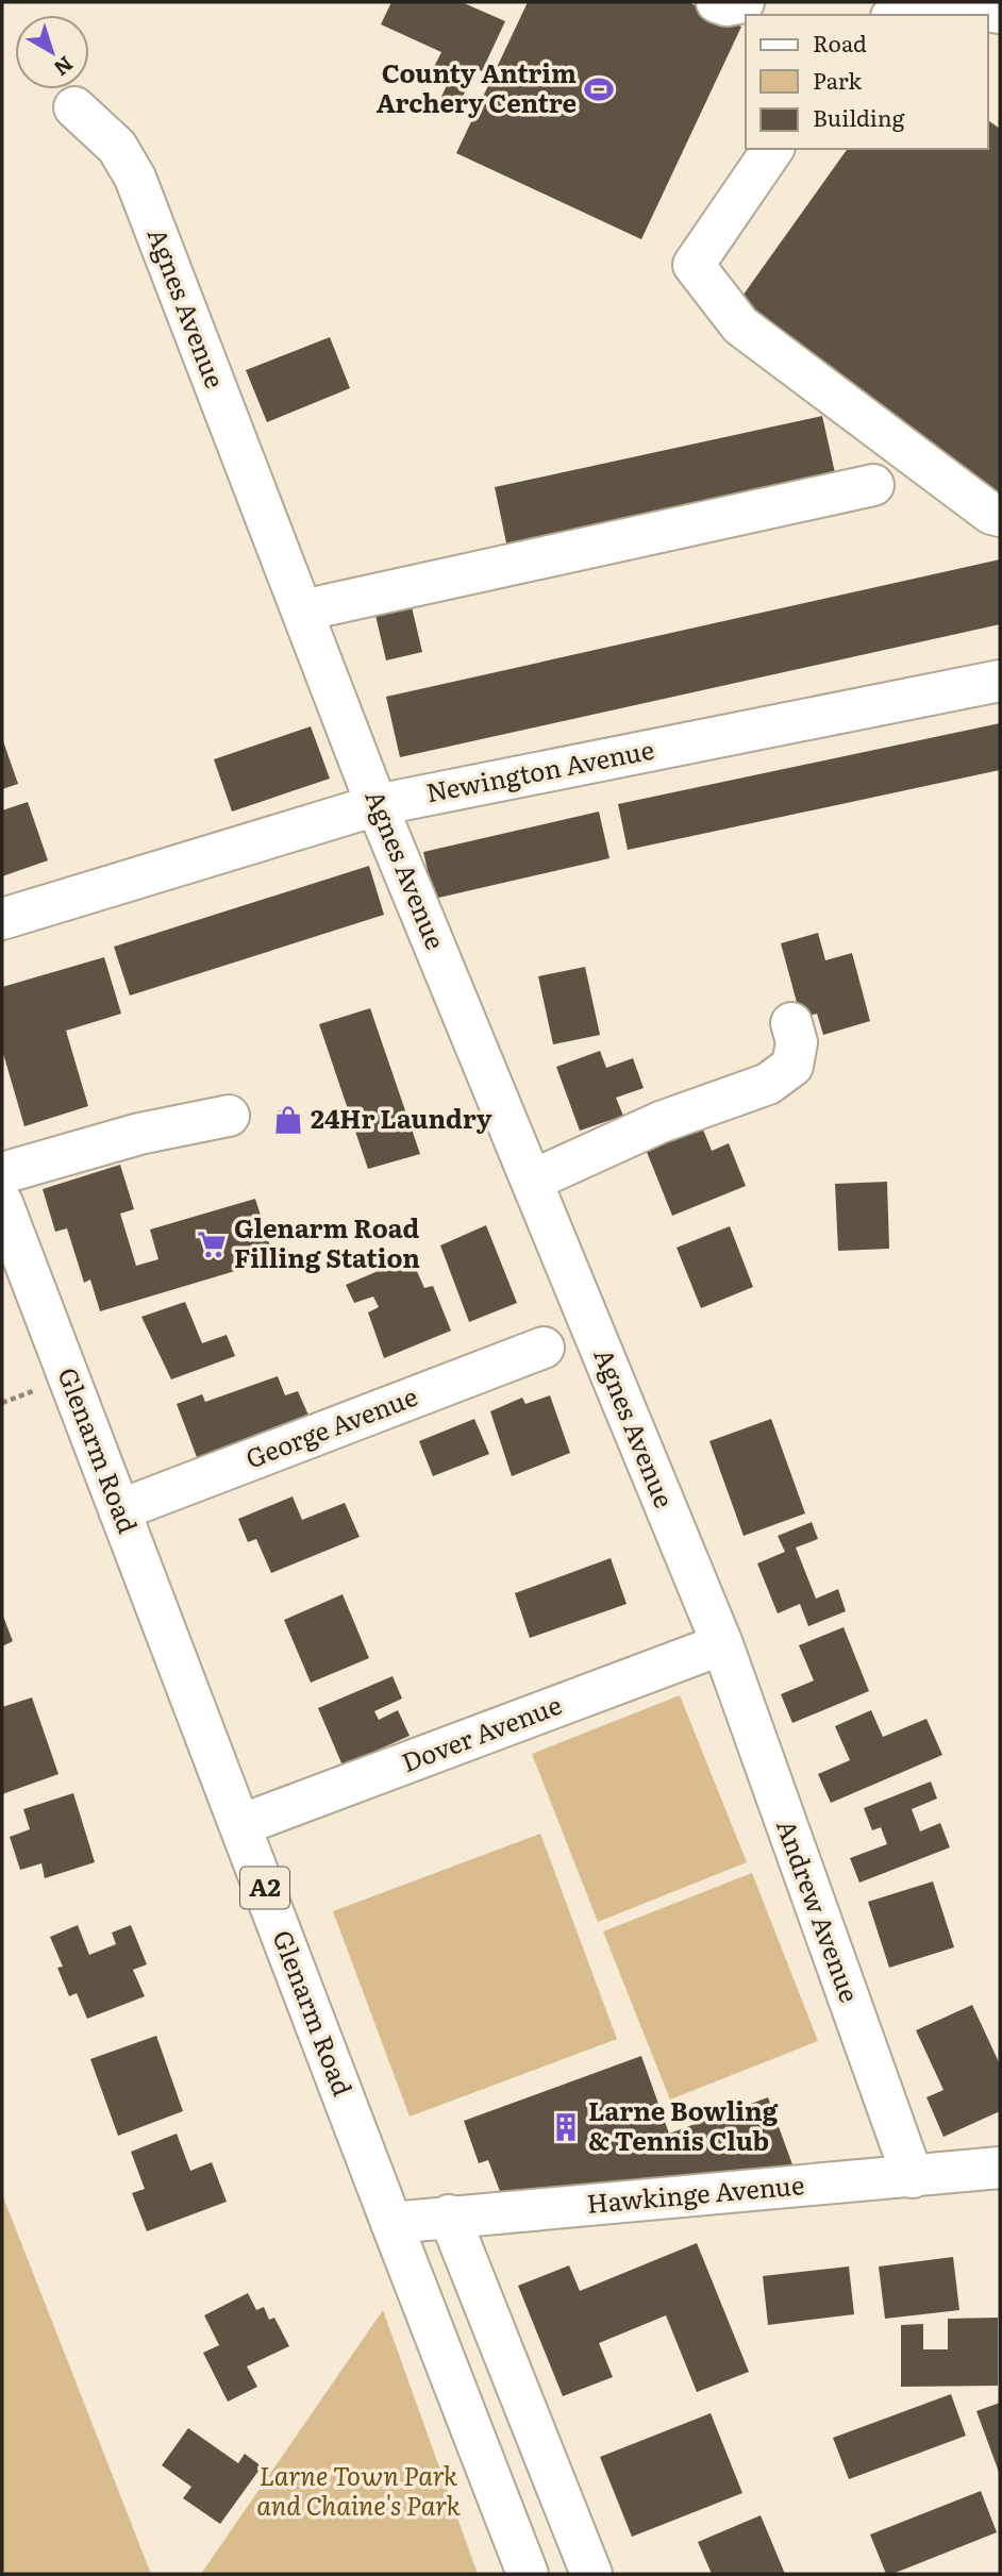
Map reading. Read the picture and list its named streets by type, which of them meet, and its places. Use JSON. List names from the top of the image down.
{
  "streets": {
    "street": [
      "Agnes Avenue",
      "Newington Avenue",
      "George Avenue",
      "Glenarm Road",
      "Dover Avenue",
      "A2",
      "Andrew Avenue",
      "Hawkinge Avenue"
    ]
  },
  "crossings": [
    ["Agnes Avenue", "Newington Avenue"],
    ["Agnes Avenue", "Dover Avenue"],
    ["Agnes Avenue", "Andrew Avenue"],
    ["George Avenue", "Glenarm Road"],
    ["Glenarm Road", "Dover Avenue"],
    ["Glenarm Road", "Hawkinge Avenue"],
    ["Dover Avenue", "Andrew Avenue"],
    ["Andrew Avenue", "Hawkinge Avenue"]
  ],
  "parks": ["Larne Town Park and Chaine's Park"],
  "places": {
    "sports": ["County Antrim Archery Centre"],
    "shop": ["24Hr Laundry"],
    "supermarket": ["Glenarm Road Filling Station"],
    "building": ["Larne Bowling & Tennis Club"]
  },
  "legend": ["Road", "Park", "Building"],
  "north": "bottom right"
}
